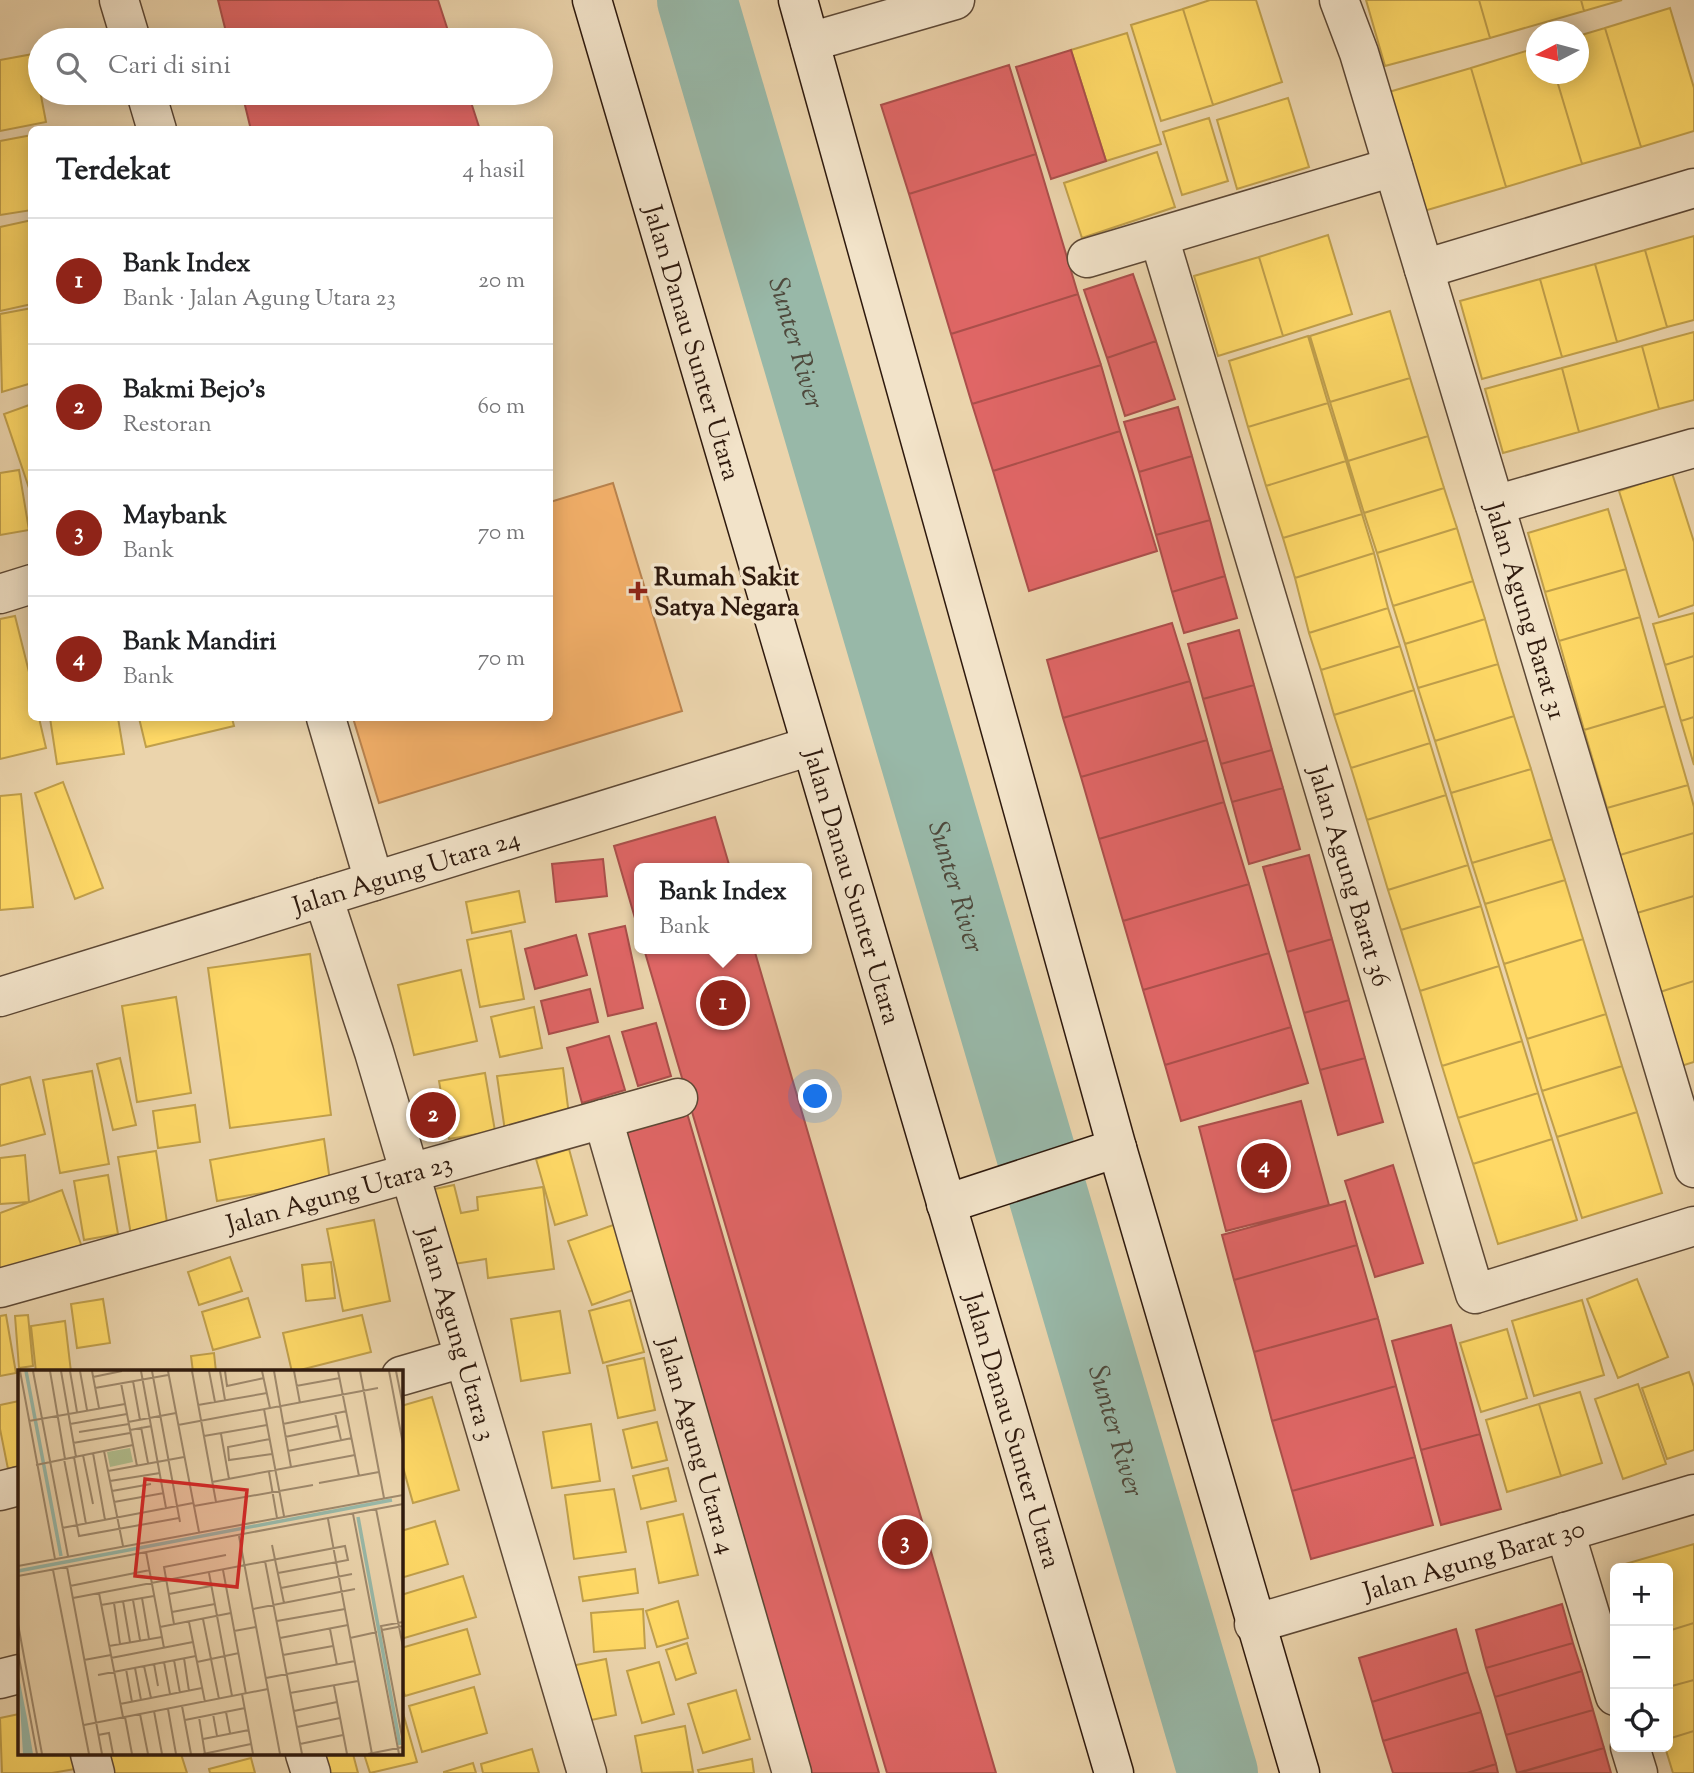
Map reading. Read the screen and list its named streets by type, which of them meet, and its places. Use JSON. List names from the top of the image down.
{
  "streets": {
    "street": [
      "Jalan Danau Sunter Utara",
      "Jalan Agung Barat 31",
      "Jalan Agung Utara 24",
      "Jalan Agung Barat 36",
      "Jalan Agung Utara 23",
      "Jalan Agung Utara 3",
      "Jalan Agung Utara 4",
      "Jalan Agung Barat 30"
    ]
  },
  "crossings": [
    ["Jalan Danau Sunter Utara", "Jalan Agung Utara 24"],
    ["Jalan Agung Utara 24", "Jalan Agung Utara 3"],
    ["Jalan Agung Utara 23", "Jalan Agung Utara 3"],
    ["Jalan Agung Utara 23", "Jalan Agung Utara 4"]
  ],
  "water": ["Sunter River"],
  "places": {
    "health": ["Rumah Sakit Satya Negara"]
  },
  "north": "left",
  "page": {
    "search": "Cari di sini",
    "heading": ["Terdekat", "4 hasil"],
    "list": [
      {
        "mark": "1",
        "name": "Bank Index",
        "note": "Bank · Jalan Agung Utara 23",
        "value": "20 m"
      },
      {
        "mark": "2",
        "name": "Bakmi Bejo's",
        "note": "Restoran",
        "value": "60 m"
      },
      {
        "mark": "3",
        "name": "Maybank",
        "note": "Bank",
        "value": "70 m"
      },
      {
        "mark": "4",
        "name": "Bank Mandiri",
        "note": "Bank",
        "value": "70 m"
      }
    ],
    "popup": ["Bank Index", "Bank"],
    "pins": [
      "1",
      "2",
      "4",
      "3"
    ],
    "map_buttons": ["+", "−"]
  }
}
